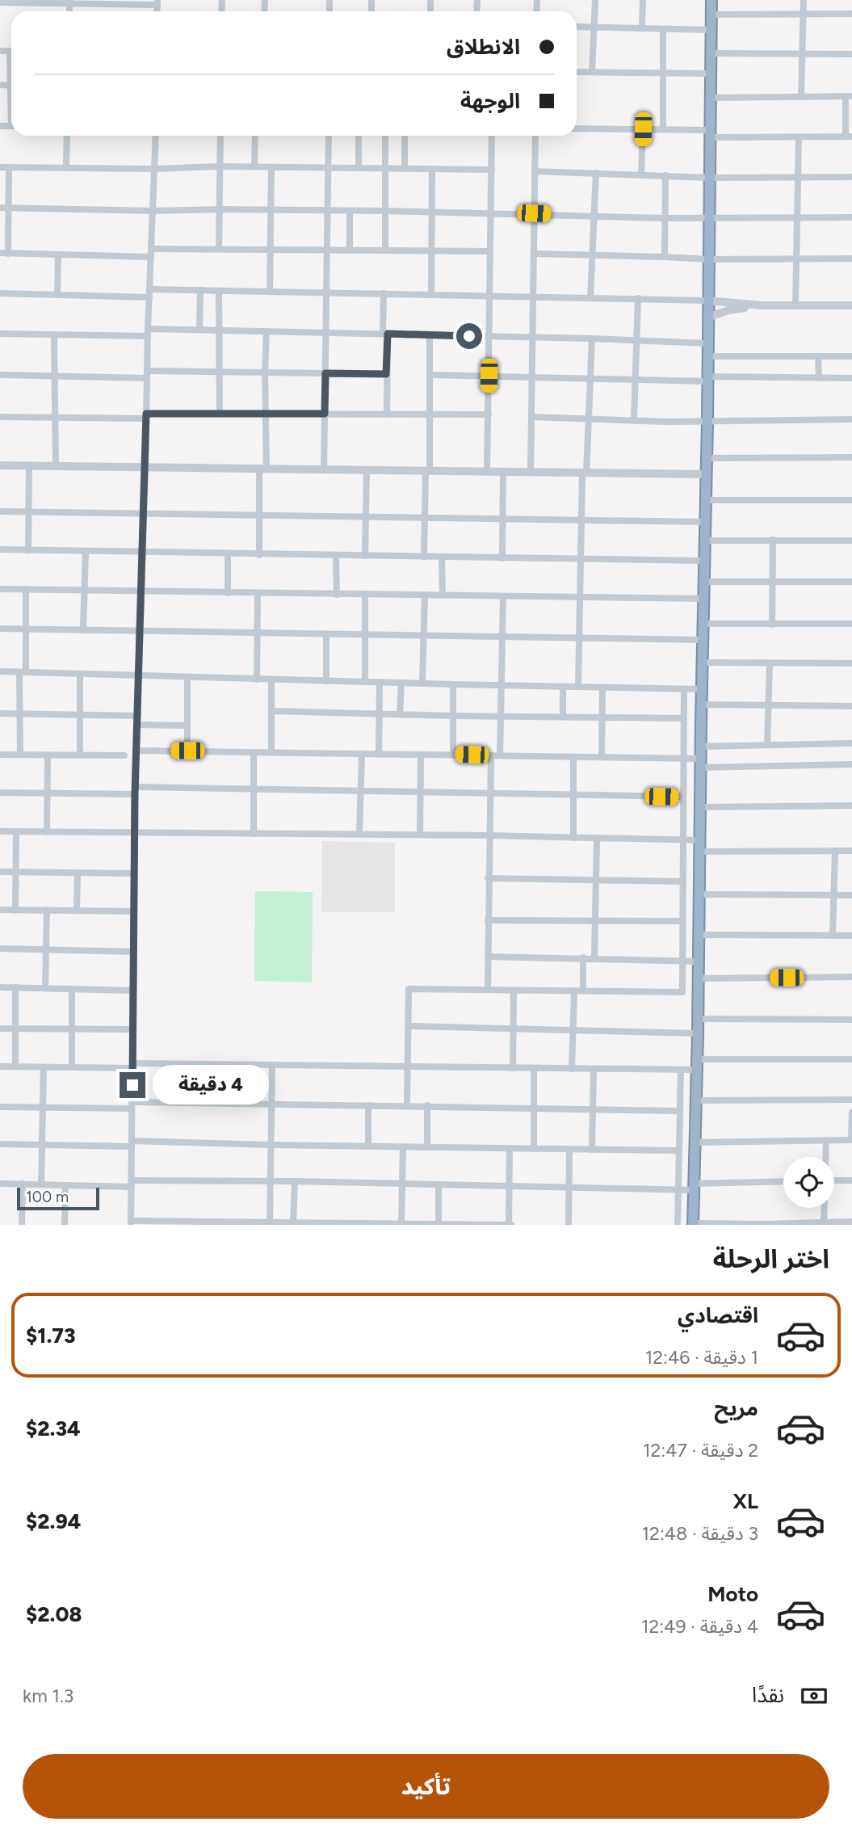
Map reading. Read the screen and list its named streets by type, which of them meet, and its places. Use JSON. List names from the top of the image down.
{
  "scale_bar": "100 m",
  "page": {
    "banner": ["الانطلاق", "الوجهة"],
    "bubble": "4 دقيقة",
    "scale": "100 m",
    "heading": "اختر الرحلة",
    "list": [
      {
        "name": "اقتصادي",
        "note": "1 دقيقة · 12:46",
        "value": "$1.73"
      },
      {
        "name": "مريح",
        "note": "2 دقيقة · 12:47",
        "value": "$2.34"
      },
      {
        "name": "XL",
        "note": "3 دقيقة · 12:48",
        "value": "$2.94"
      },
      {
        "name": "Moto",
        "note": "4 دقيقة · 12:49",
        "value": "$2.08"
      }
    ],
    "pay": ["نقدًا", "1.3 km"],
    "buttons": "تأكيد"
  }
}
